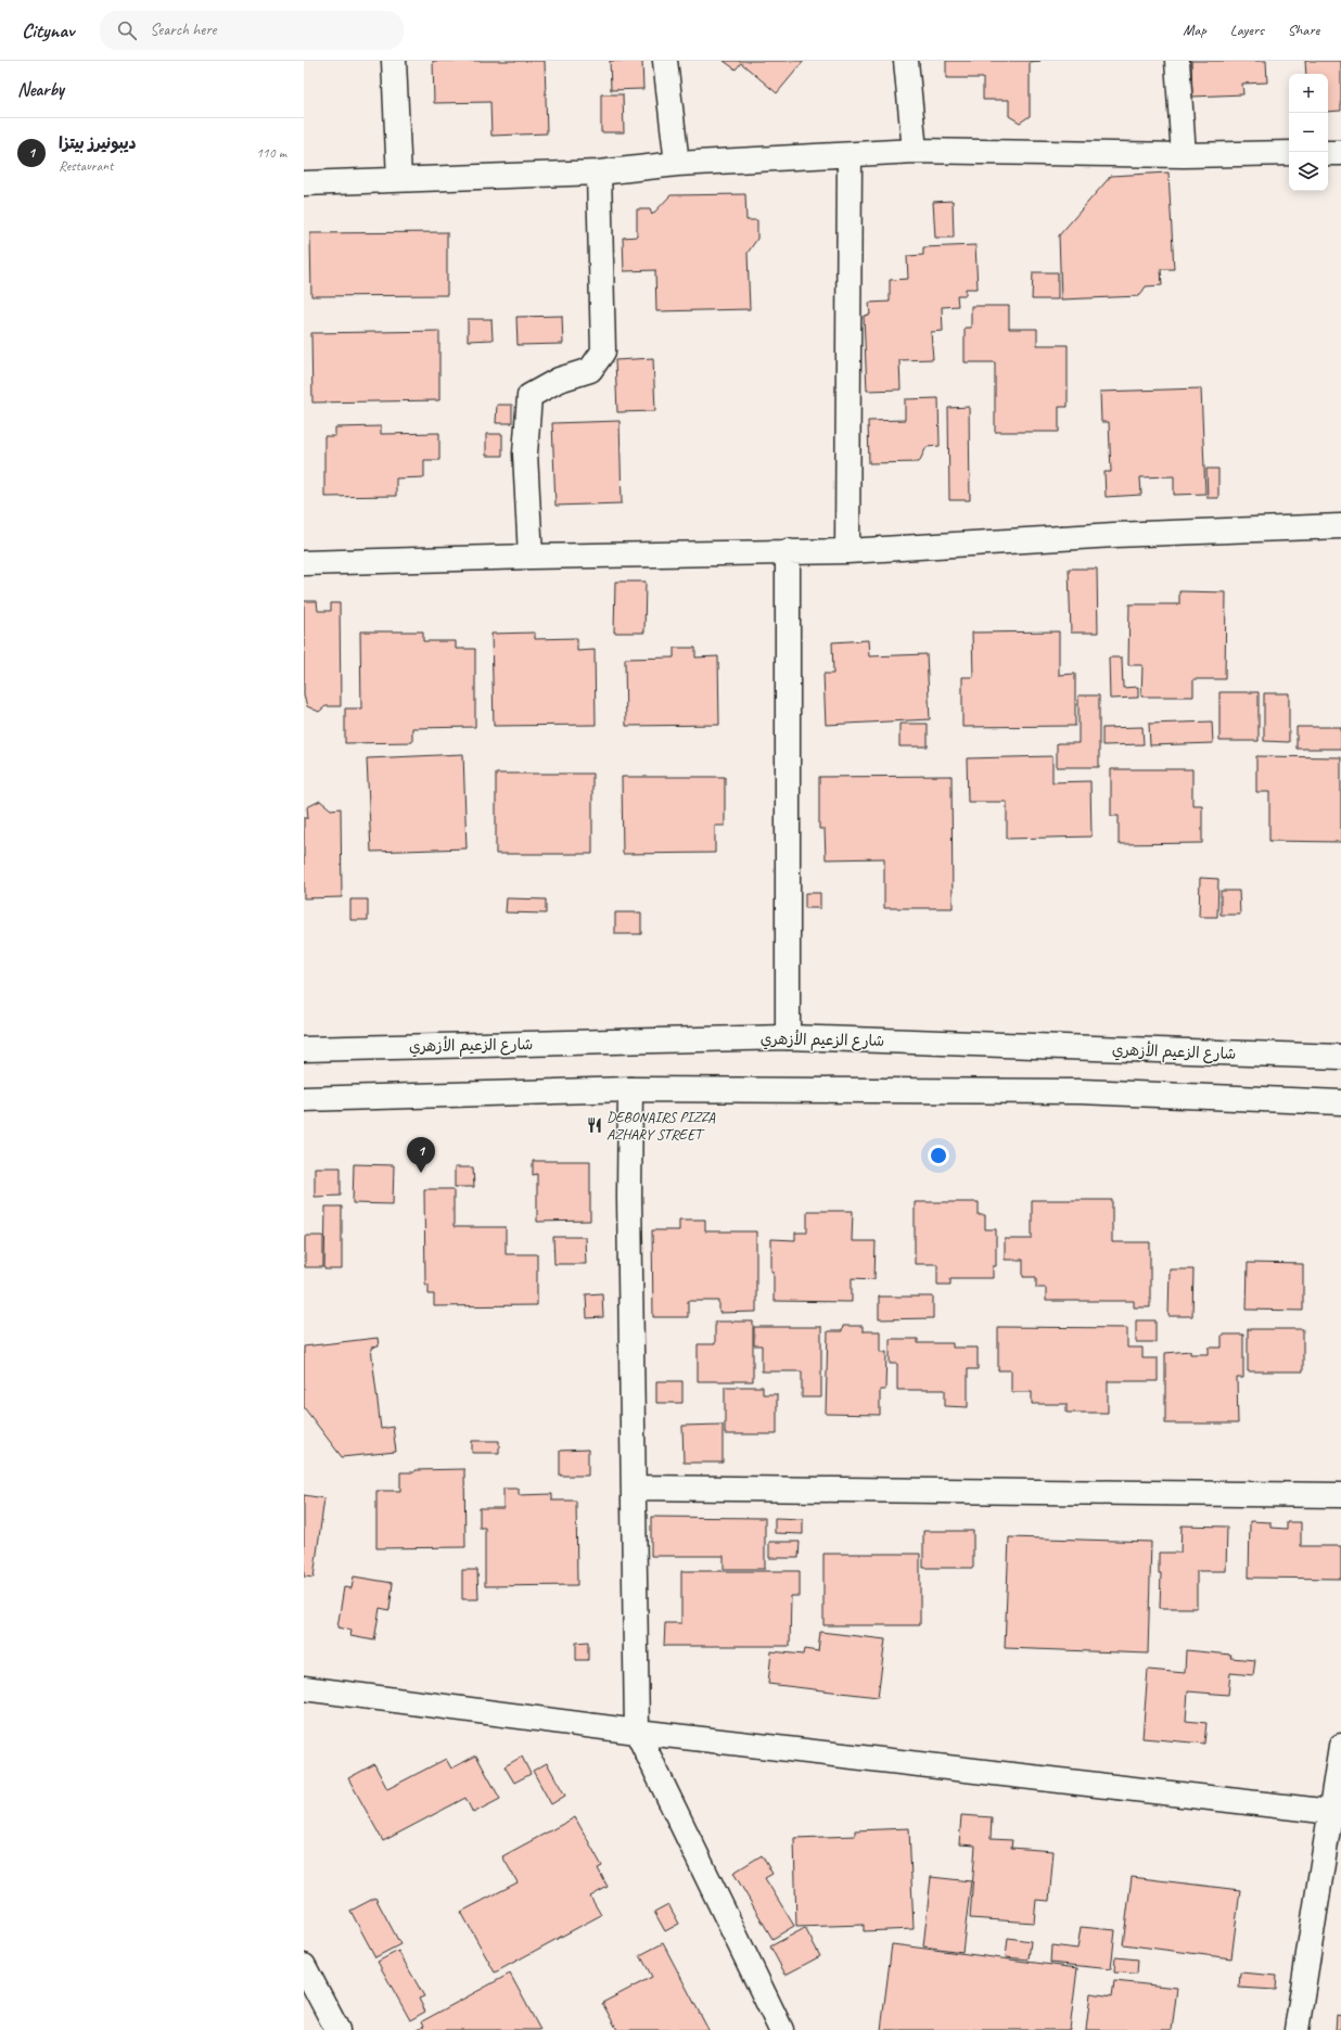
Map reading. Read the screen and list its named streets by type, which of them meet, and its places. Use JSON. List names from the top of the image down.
{
  "streets": {
    "street": ["شارع الزعيم الأزهري"]
  },
  "places": {
    "restaurant": ["DEBONAIRS PIZZA AZHARY STREET"]
  },
  "page": {
    "header": "Citynav",
    "search": "Search here",
    "nav": ["Map", "Layers", "Share"],
    "heading": "Nearby",
    "map_buttons": ["+", "−"],
    "list": [
      {
        "mark": "1",
        "name": "ديبونيرز بيتزا",
        "note": "Restaurant",
        "value": "110 m"
      }
    ],
    "pins": "1"
  }
}
